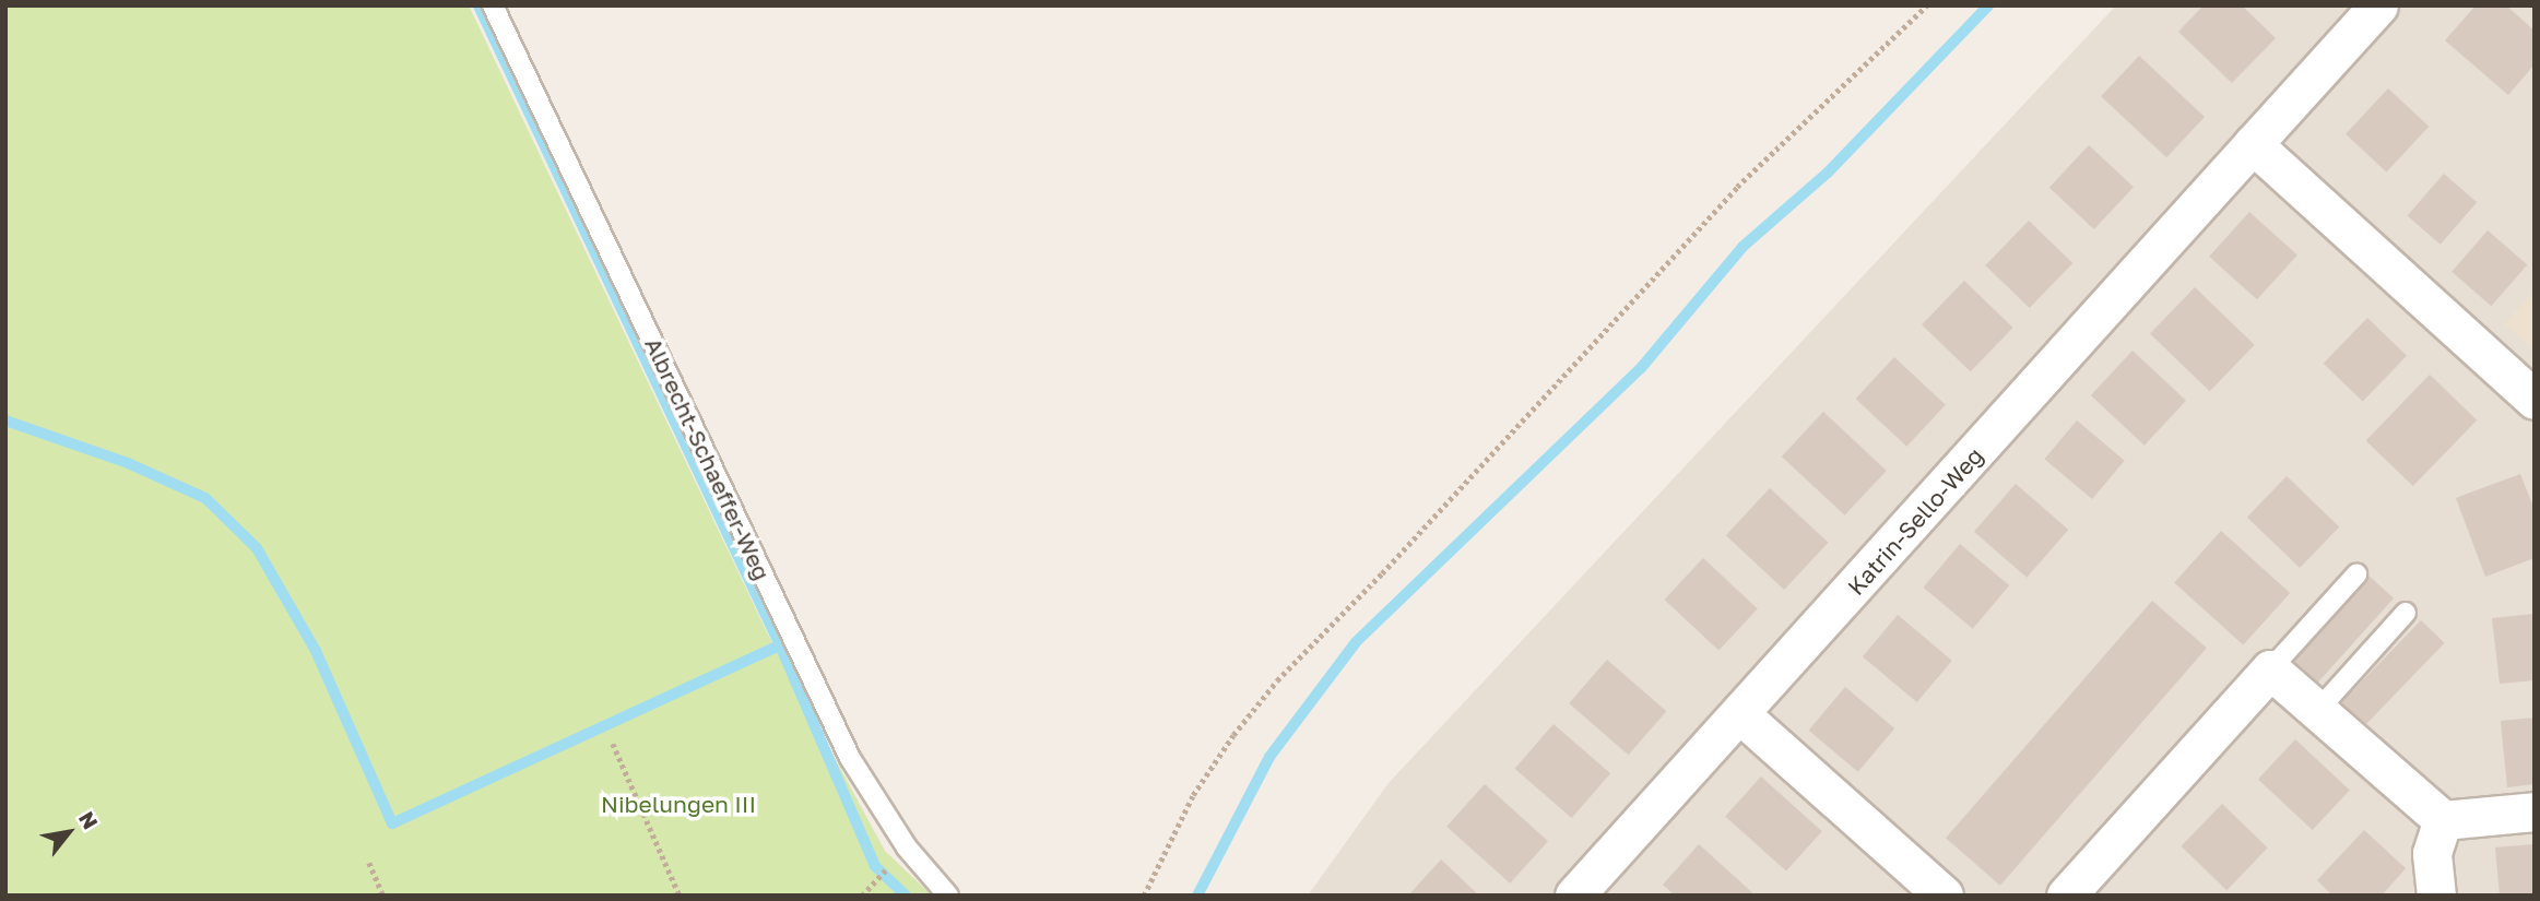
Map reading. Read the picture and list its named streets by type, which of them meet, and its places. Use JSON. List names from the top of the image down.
{
  "streets": {
    "street": ["Katrin-Sello-Weg"],
    "lane": ["Albrecht-Schaeffer-Weg"]
  },
  "parks": ["Nibelungen III"],
  "north": "top right"
}
